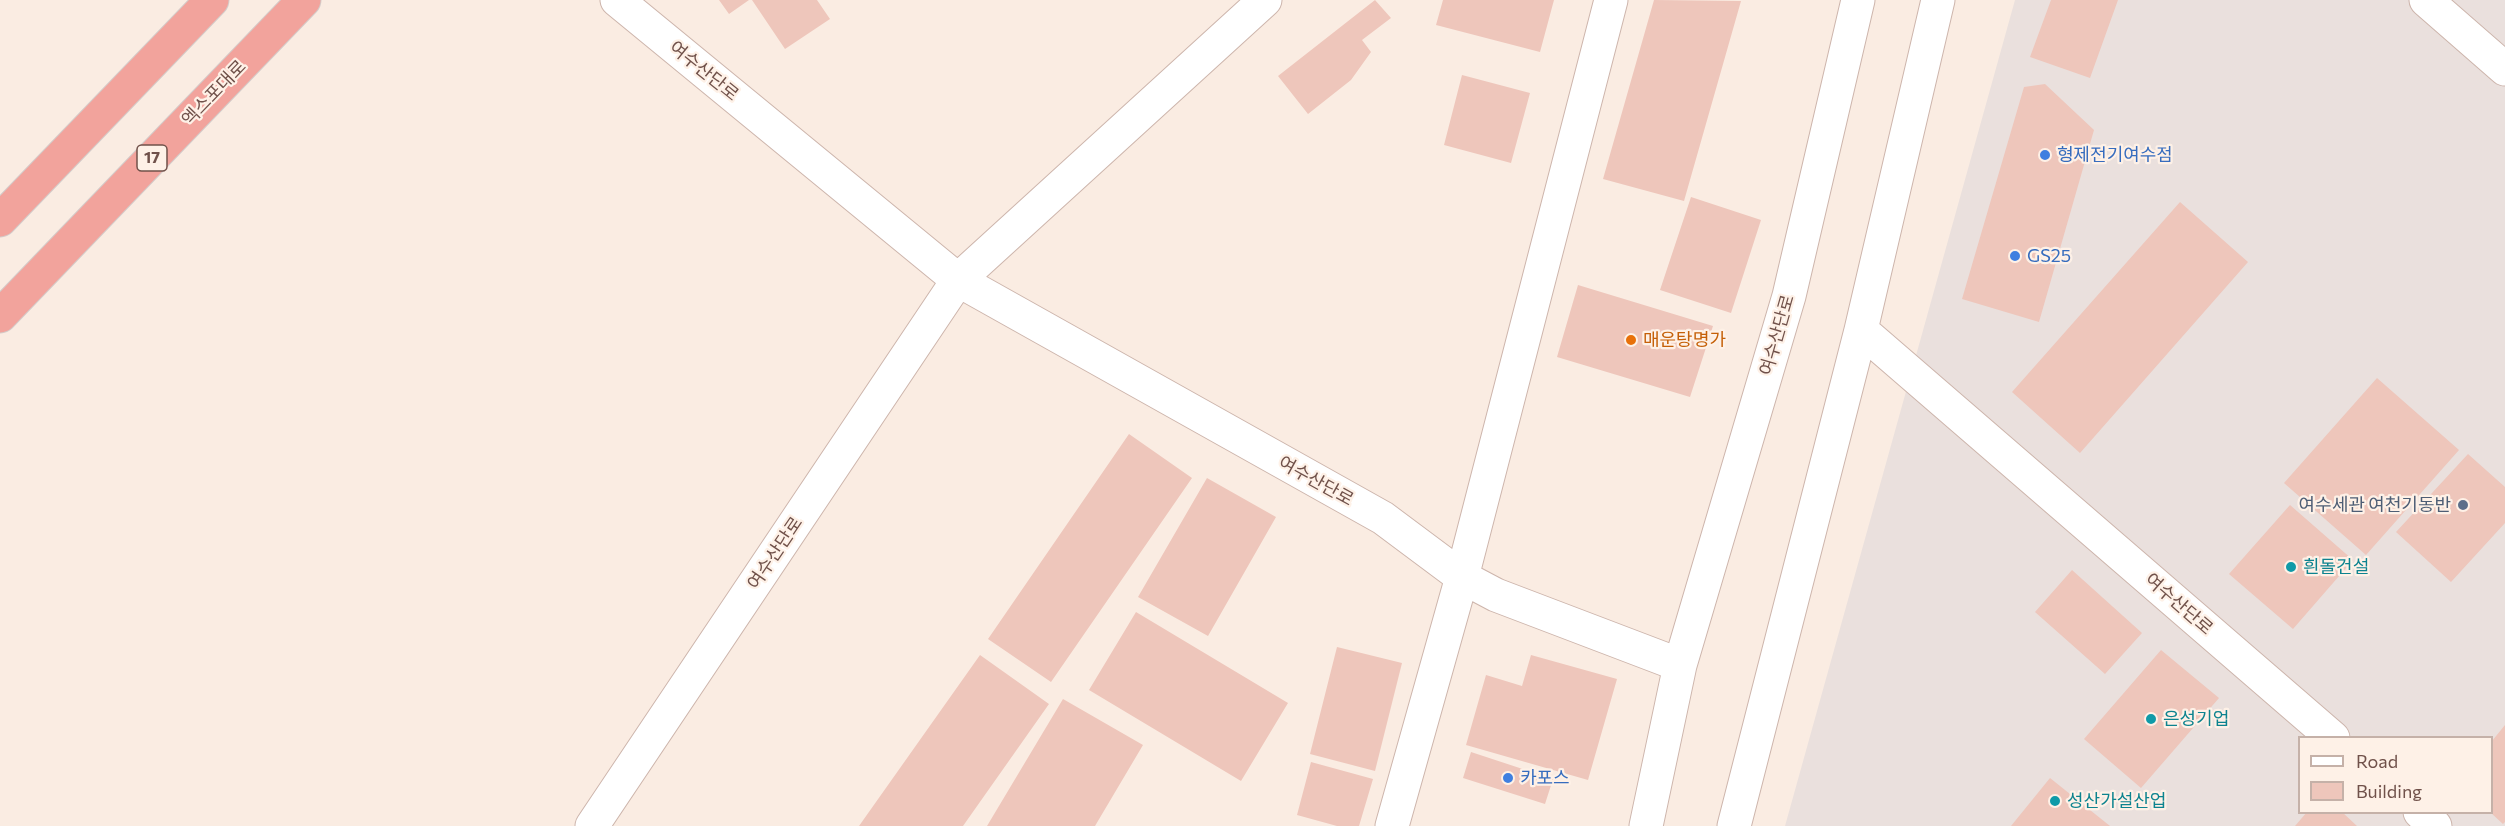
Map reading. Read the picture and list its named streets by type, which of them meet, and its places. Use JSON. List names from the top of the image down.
{
  "streets": {
    "highway": ["엑스포대로", "17"],
    "street": ["여수산단로"]
  },
  "places": [
    "형제전기여수점",
    "GS25",
    "매운탕명가",
    "여수세관 여천기동반",
    "흰돌건설",
    "은성기업",
    "카포스",
    "성산가설산업"
  ],
  "legend": ["Road", "Building"]
}
